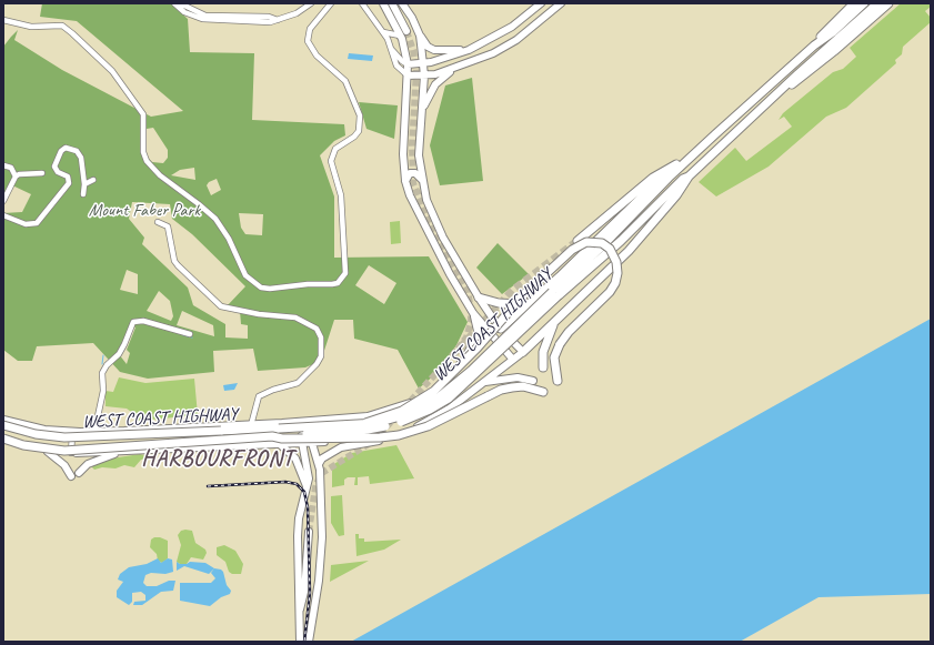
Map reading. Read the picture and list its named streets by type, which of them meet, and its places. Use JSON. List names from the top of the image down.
{
  "streets": {
    "highway": ["WEST COAST HIGHWAY"]
  },
  "districts": ["HARBOURFRONT"],
  "parks": ["Mount Faber Park"]
}
